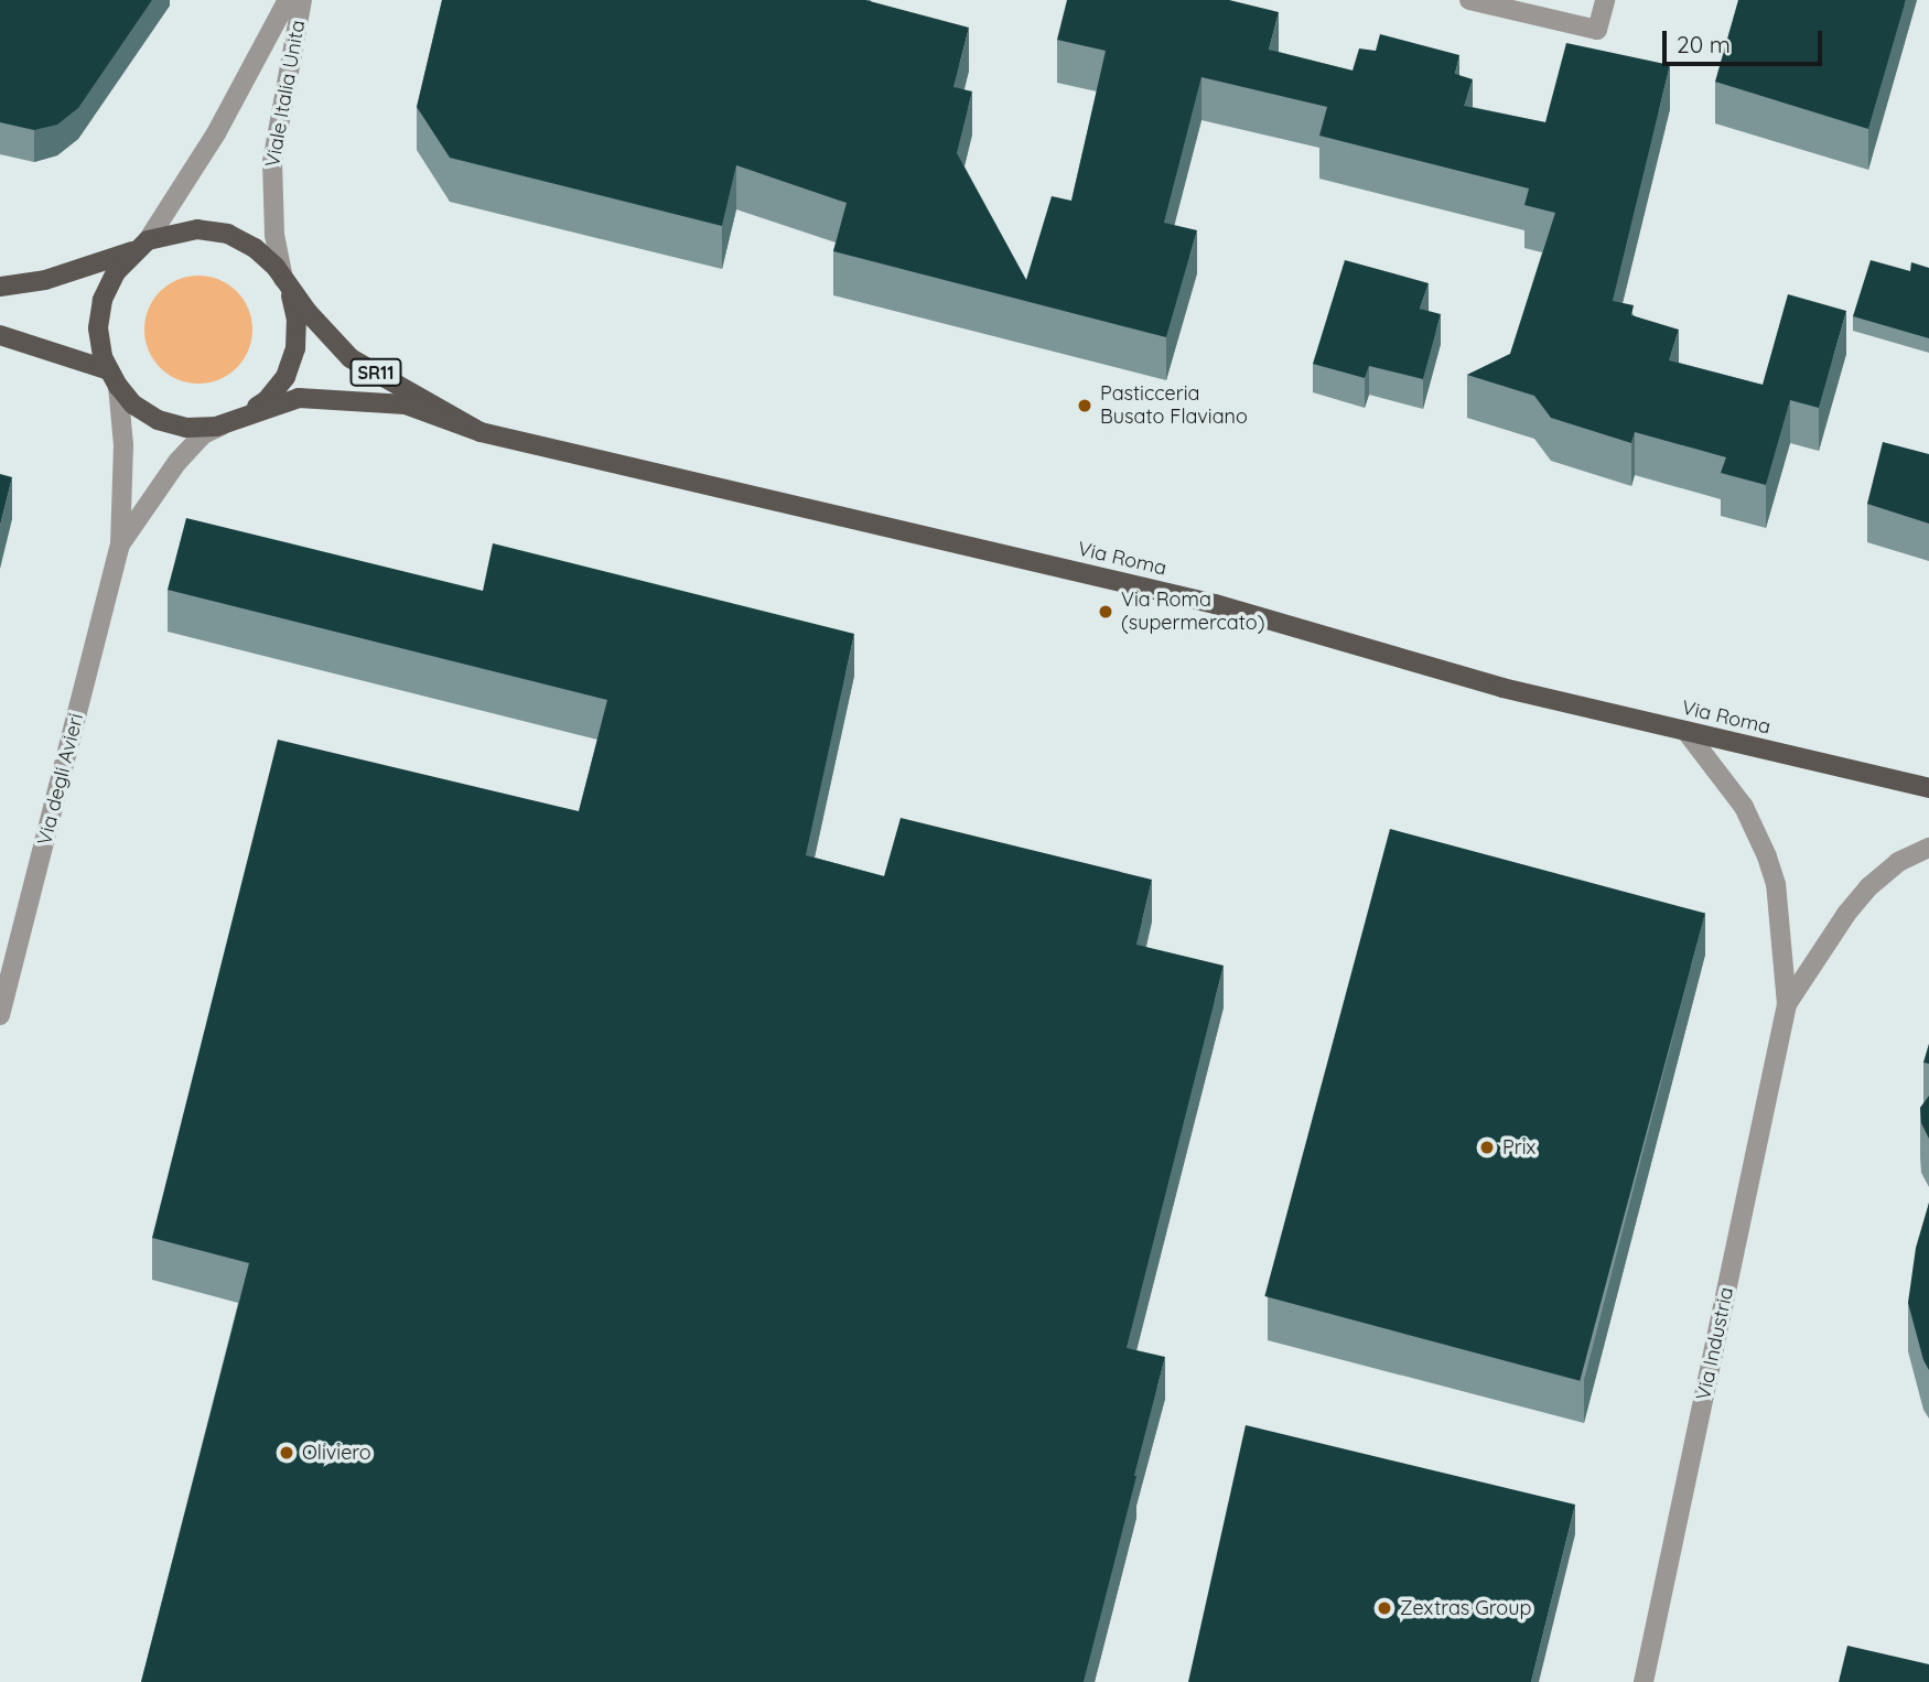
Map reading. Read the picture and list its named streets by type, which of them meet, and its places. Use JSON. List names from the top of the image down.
{
  "streets": {
    "main road": ["SR11", "Via Roma"],
    "street": ["Viale Italia Unita", "Via degli Avieri", "Via Industria"]
  },
  "crossings": [
    ["Viale Italia Unita", "Via Roma"],
    ["Viale Italia Unita", "Via degli Avieri"],
    ["Via Roma", "Via degli Avieri"],
    ["Via Roma", "Via Industria"]
  ],
  "places": [
    "Pasticceria Busato Flaviano",
    "Via Roma (supermercato)",
    "Prix",
    "Oliviero",
    "Zextras Group"
  ],
  "scale_bar": "20 m"
}
